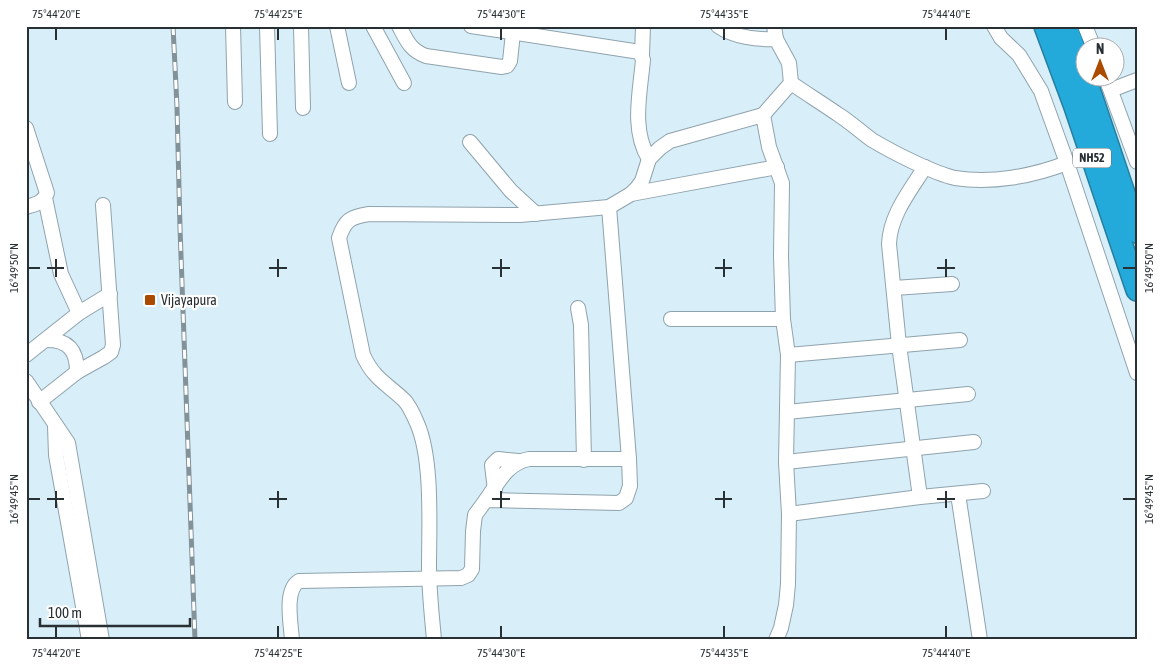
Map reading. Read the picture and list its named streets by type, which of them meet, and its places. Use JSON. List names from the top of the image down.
{
  "streets": {
    "highway": ["NH52"]
  },
  "places": {
    "transit": ["Vijayapura"]
  },
  "scale_bar": "100 m",
  "north": "top",
  "coordinates": [
    "75°44'20\"E",
    "75°44'25\"E",
    "75°44'30\"E",
    "75°44'35\"E",
    "75°44'40\"E",
    "16°49'50\"N",
    "16°49'45\"N"
  ]
}
